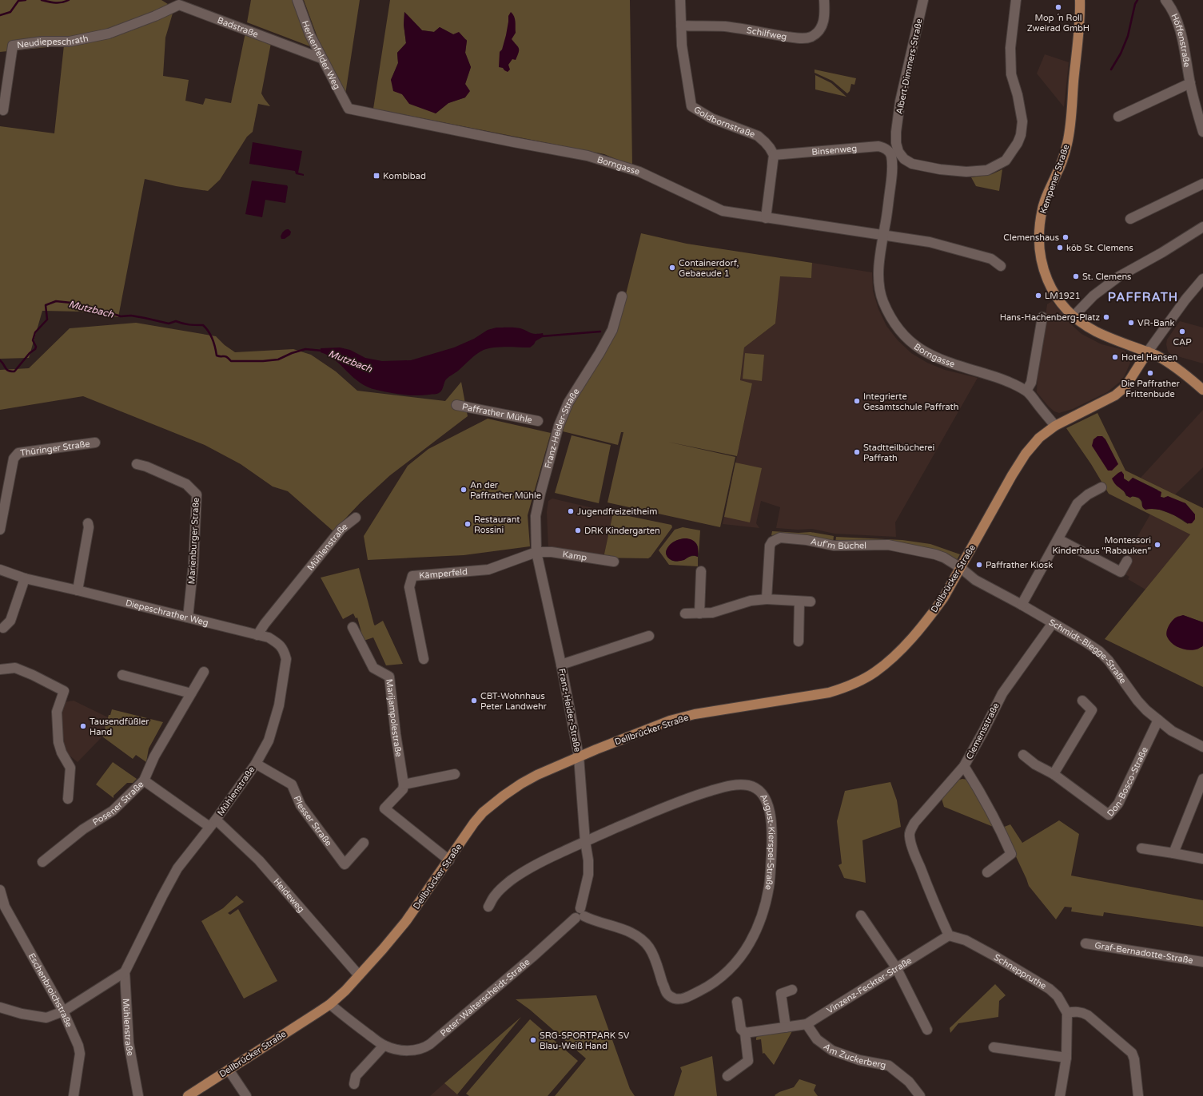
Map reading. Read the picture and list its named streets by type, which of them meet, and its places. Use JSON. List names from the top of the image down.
{
  "streets": {
    "main road": ["Kempener Straße", "Dellbrücker Straße"],
    "street": [
      "Badstraße",
      "Schilfweg",
      "Neudiepeschrath",
      "Höffenstraße",
      "Herkenfelder Weg",
      "Albert-Dimmers-Straße",
      "Goldbornstraße",
      "Binsenweg",
      "Borngasse",
      "Paffrather Mühle",
      "Franz-Heider-Straße",
      "Thüringer Straße",
      "Marienburger Straße",
      "Auf'm Büchel",
      "Mühlenstraße",
      "Kamp",
      "Kämperfeld",
      "Diepeschrather Weg",
      "Schmidt-Blegge-Straße",
      "Marijampolestraße",
      "Clemensstraße",
      "Don-Bosco-Straße",
      "Posener Straße",
      "Plesser Straße",
      "August-Kierspel-Straße",
      "Heideweg",
      "Graf-Bernadotte-Straße",
      "Schneppruthe",
      "Vinzenz-Feckter-Straße",
      "Eschenbroichstraße",
      "Peter-Walterscheidt-Straße",
      "Am Zuckerberg"
    ]
  },
  "crossings": [
    ["Badstraße", "Neudiepeschrath"],
    ["Badstraße", "Herkenfelder Weg"],
    ["Schilfweg", "Goldbornstraße"],
    ["Herkenfelder Weg", "Borngasse"],
    ["Albert-Dimmers-Straße", "Binsenweg"],
    ["Albert-Dimmers-Straße", "Borngasse"],
    ["Goldbornstraße", "Binsenweg"],
    ["Borngasse", "Dellbrücker Straße"],
    ["Kempener Straße", "Dellbrücker Straße"],
    ["Franz-Heider-Straße", "Kamp"],
    ["Franz-Heider-Straße", "Kämperfeld"],
    ["Franz-Heider-Straße", "Dellbrücker Straße"],
    ["Marienburger Straße", "Diepeschrather Weg"],
    ["Auf'm Büchel", "Dellbrücker Straße"],
    ["Auf'm Büchel", "Schmidt-Blegge-Straße"],
    ["Mühlenstraße", "Diepeschrather Weg"],
    ["Mühlenstraße", "Posener Straße"],
    ["Mühlenstraße", "Plesser Straße"],
    ["Mühlenstraße", "Heideweg"],
    ["Kamp", "Kämperfeld"],
    ["Dellbrücker Straße", "Schmidt-Blegge-Straße"],
    ["Dellbrücker Straße", "Heideweg"],
    ["Dellbrücker Straße", "Peter-Walterscheidt-Straße"],
    ["Schmidt-Blegge-Straße", "Clemensstraße"],
    ["Schmidt-Blegge-Straße", "Don-Bosco-Straße"],
    ["Clemensstraße", "Schneppruthe"],
    ["Clemensstraße", "Vinzenz-Feckter-Straße"],
    ["Posener Straße", "Heideweg"],
    ["August-Kierspel-Straße", "Peter-Walterscheidt-Straße"],
    ["Schneppruthe", "Vinzenz-Feckter-Straße"],
    ["Vinzenz-Feckter-Straße", "Am Zuckerberg"]
  ],
  "districts": ["PAFFRATH"],
  "water": ["Mutzbach"],
  "places": {
    "other": [
      "Mop ´n Roll Zweirad GmbH",
      "Clemenshaus",
      "köb St. Clemens",
      "Containerdorf, Gebaeude 1",
      "St. Clemens",
      "LM1921",
      "Hans-Hachenberg-Platz",
      "VR-Bank",
      "CAP",
      "Hotel Hansen",
      "Die Paffrather Frittenbude",
      "Integrierte Gesamtschule Paffrath",
      "Stadtteilbücherei Paffrath",
      "An der Paffrather Mühle",
      "Jugendfreizeitheim",
      "Restaurant Rossini",
      "DRK Kindergarten",
      "Montessori Kinderhaus \"Rabauken\"",
      "Paffrather Kiosk",
      "CBT-Wohnhaus Peter Landwehr",
      "Tausendfüßler Hand",
      "SRG-SPORTPARK SV Blau-Weiß Hand"
    ],
    "transit": ["Kombibad"]
  }
}
